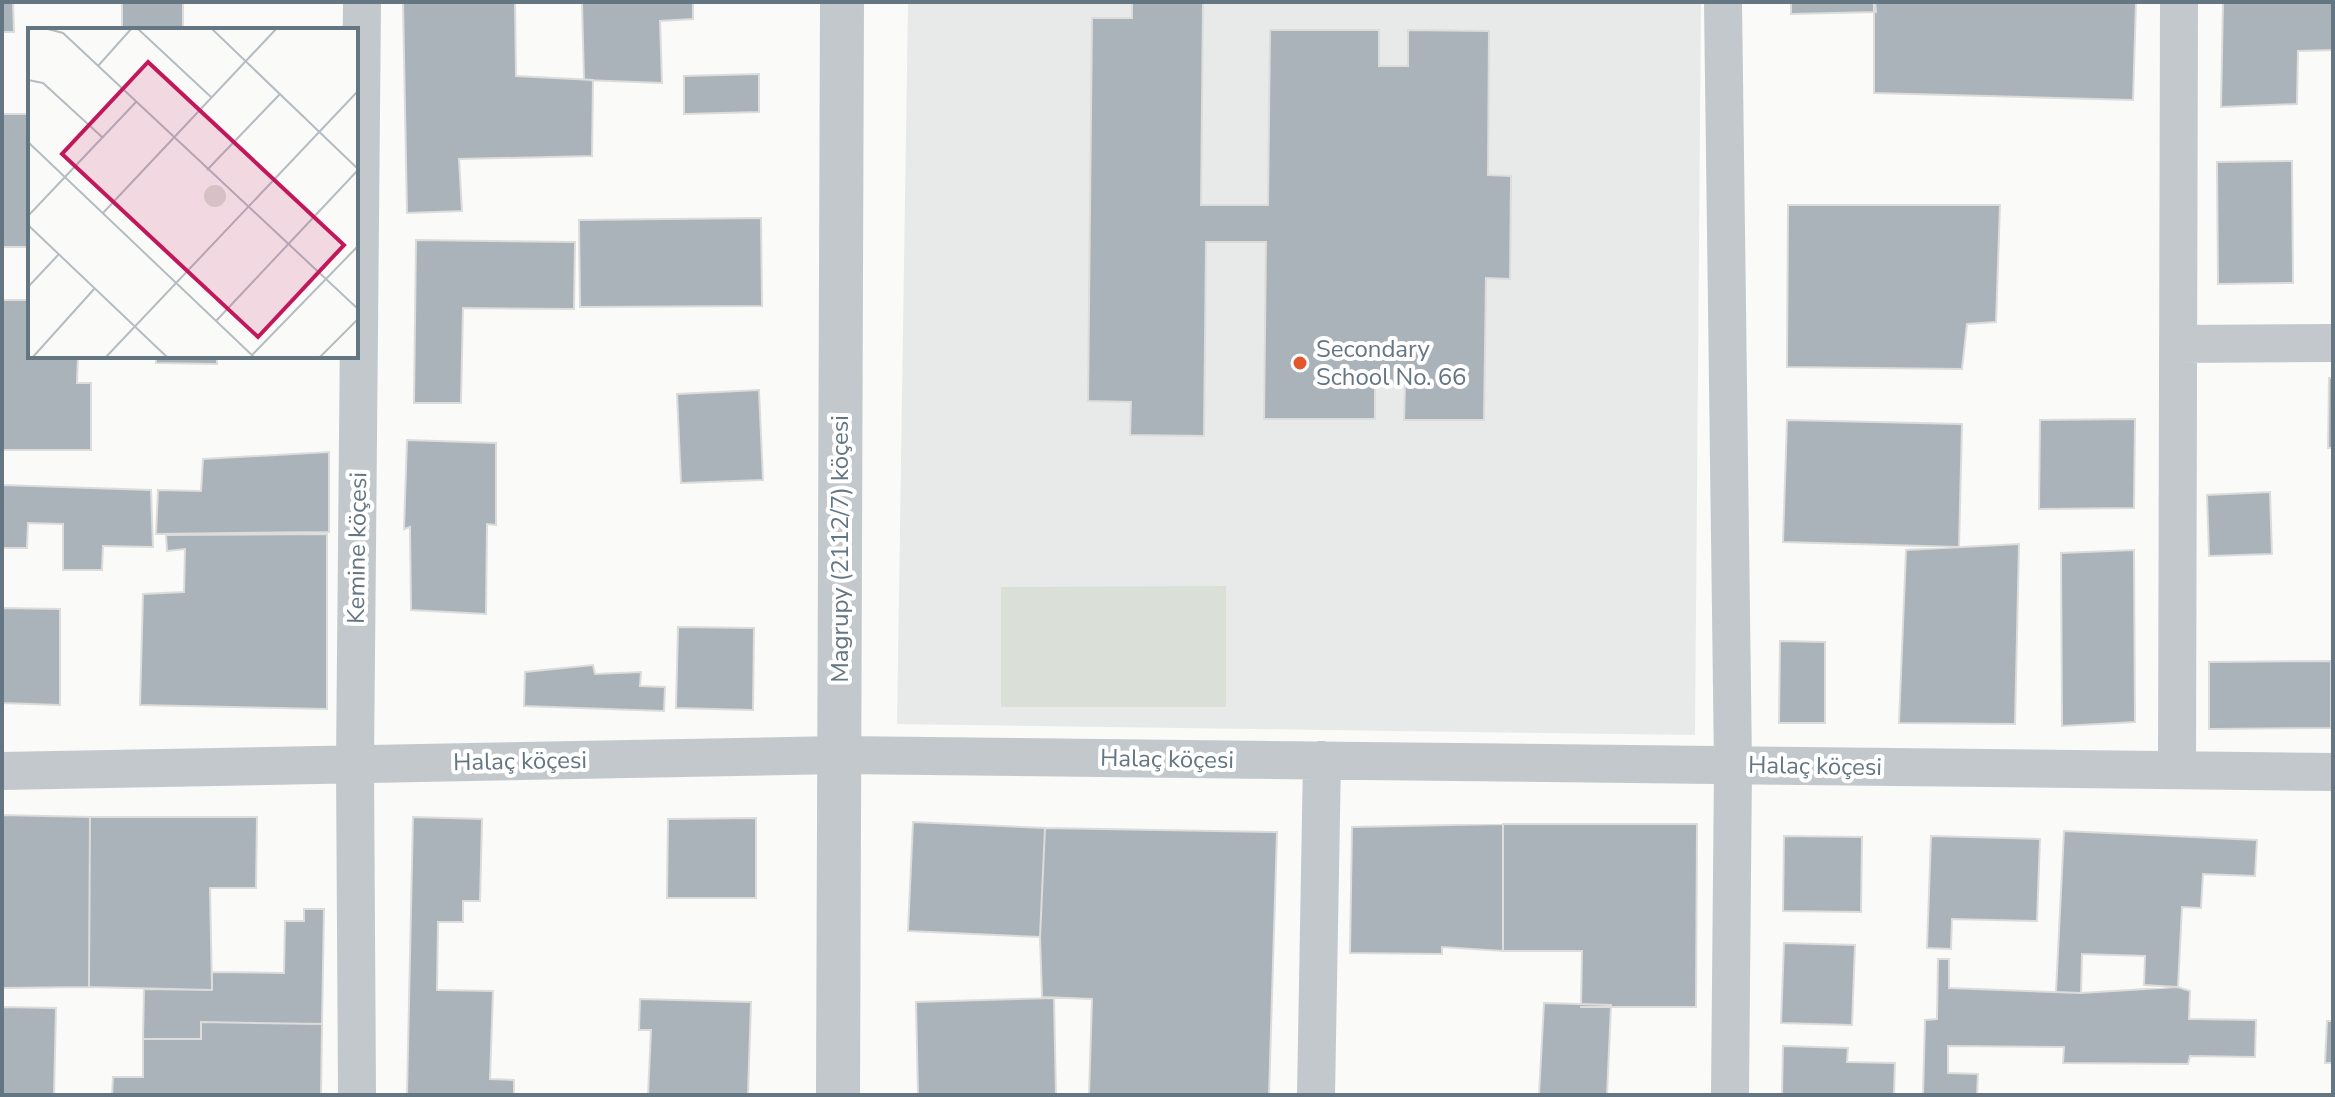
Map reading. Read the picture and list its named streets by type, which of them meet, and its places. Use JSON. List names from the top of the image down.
{
  "streets": {
    "street": ["Kemine köçesi", "Magrupy (2112/7) köçesi", "Halaç köçesi"]
  },
  "crossings": [
    ["Kemine köçesi", "Halaç köçesi"],
    ["Magrupy (2112/7) köçesi", "Halaç köçesi"]
  ],
  "places": ["Secondary School No. 66"]
}
